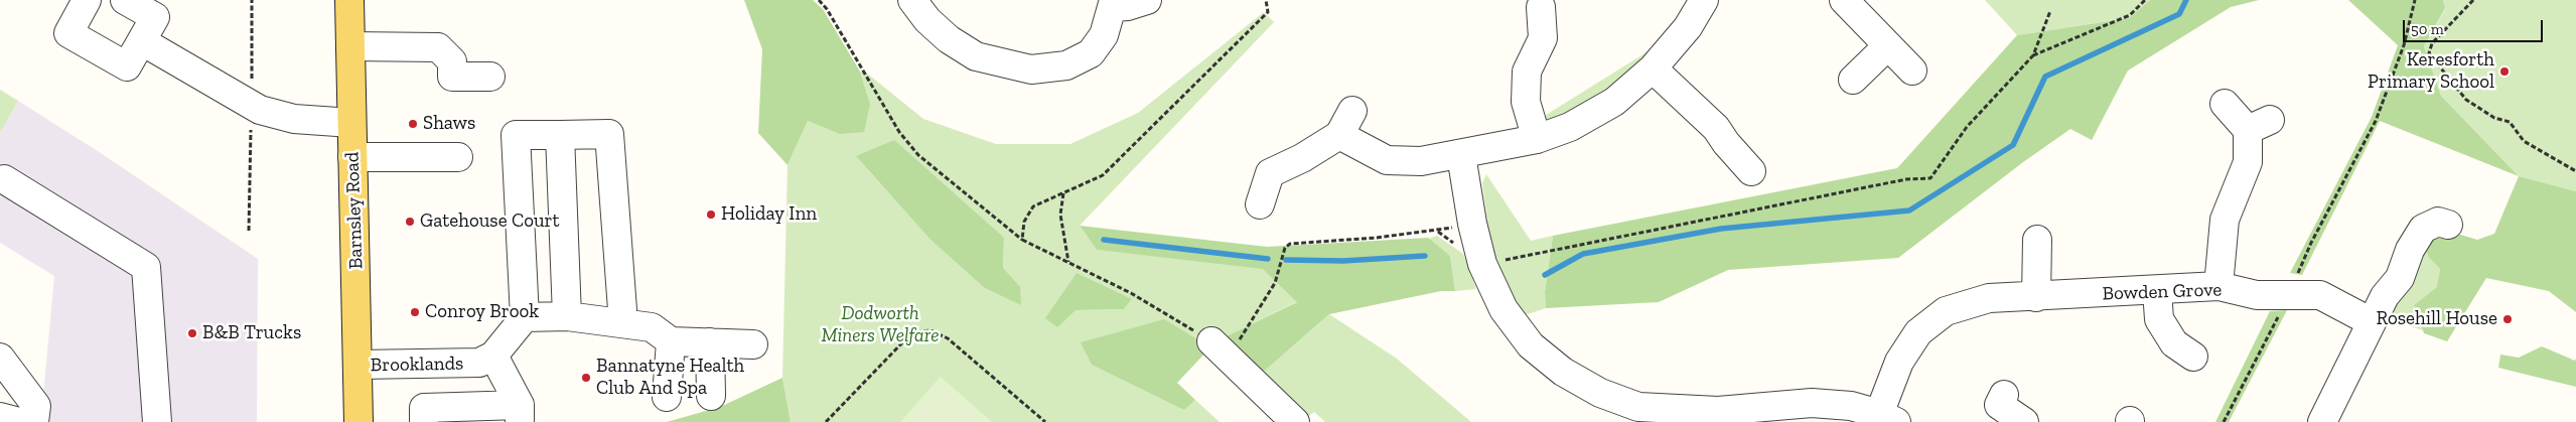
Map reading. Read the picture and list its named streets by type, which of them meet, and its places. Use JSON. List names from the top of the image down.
{
  "streets": {
    "main road": ["Barnsley Road"],
    "street": ["Bowden Grove", "Brooklands"]
  },
  "crossings": [
    ["Barnsley Road", "Brooklands"]
  ],
  "parks": ["Dodworth Miners Welfare"],
  "places": [
    "Keresforth Primary School",
    "Shaws",
    "Holiday Inn",
    "Gatehouse Court",
    "Conroy Brook",
    "Rosehill House",
    "B&B Trucks",
    "Bannatyne Health Club And Spa"
  ],
  "scale_bar": "50 m"
}
